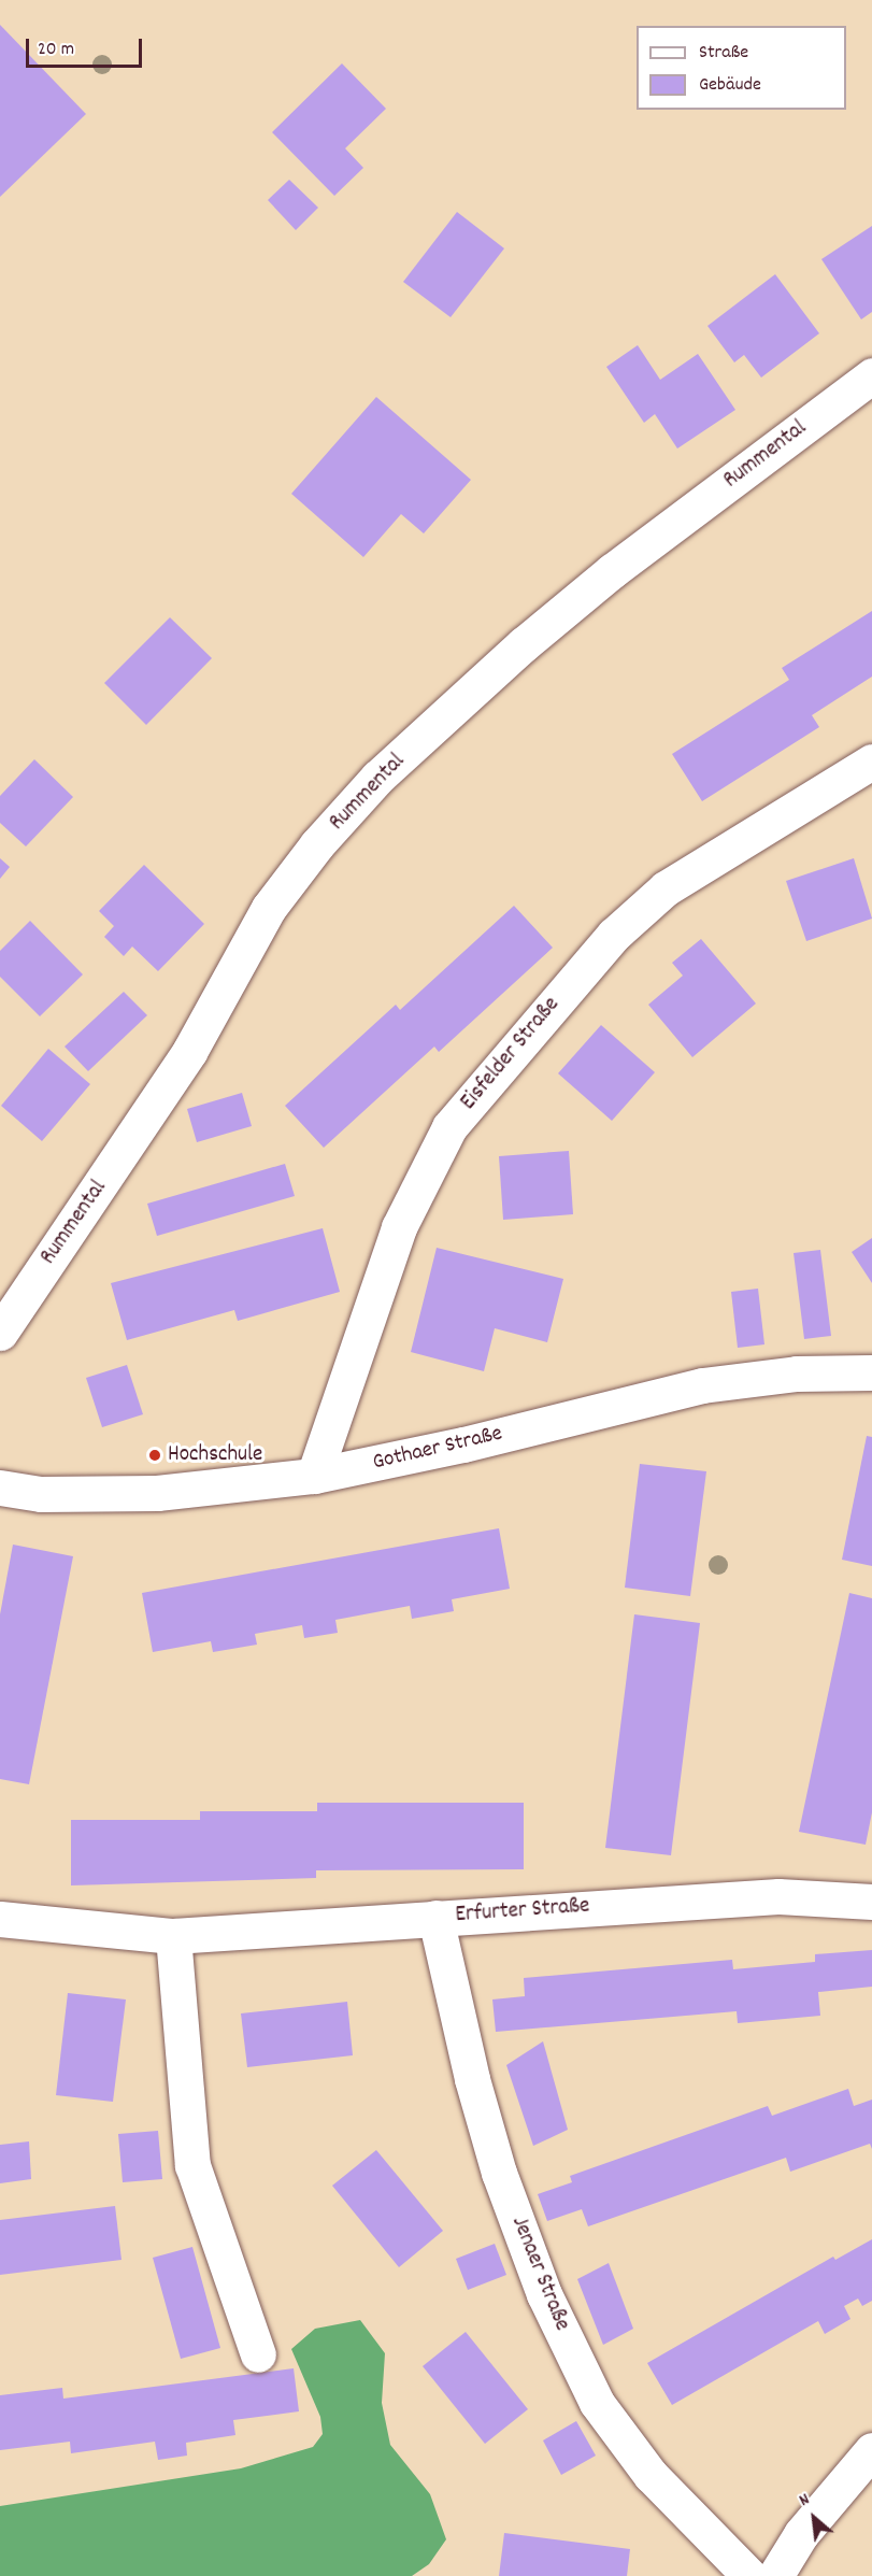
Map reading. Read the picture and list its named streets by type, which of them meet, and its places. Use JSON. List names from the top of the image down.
{
  "streets": {
    "street": [
      "Rummental",
      "Eisfelder Straße",
      "Gothaer Straße",
      "Erfurter Straße",
      "Jenaer Straße"
    ]
  },
  "crossings": [
    ["Eisfelder Straße", "Gothaer Straße"],
    ["Erfurter Straße", "Jenaer Straße"]
  ],
  "places": ["Hochschule"],
  "legend": ["Straße", "Gebäude"],
  "scale_bar": "20 m",
  "north": "top left"
}
